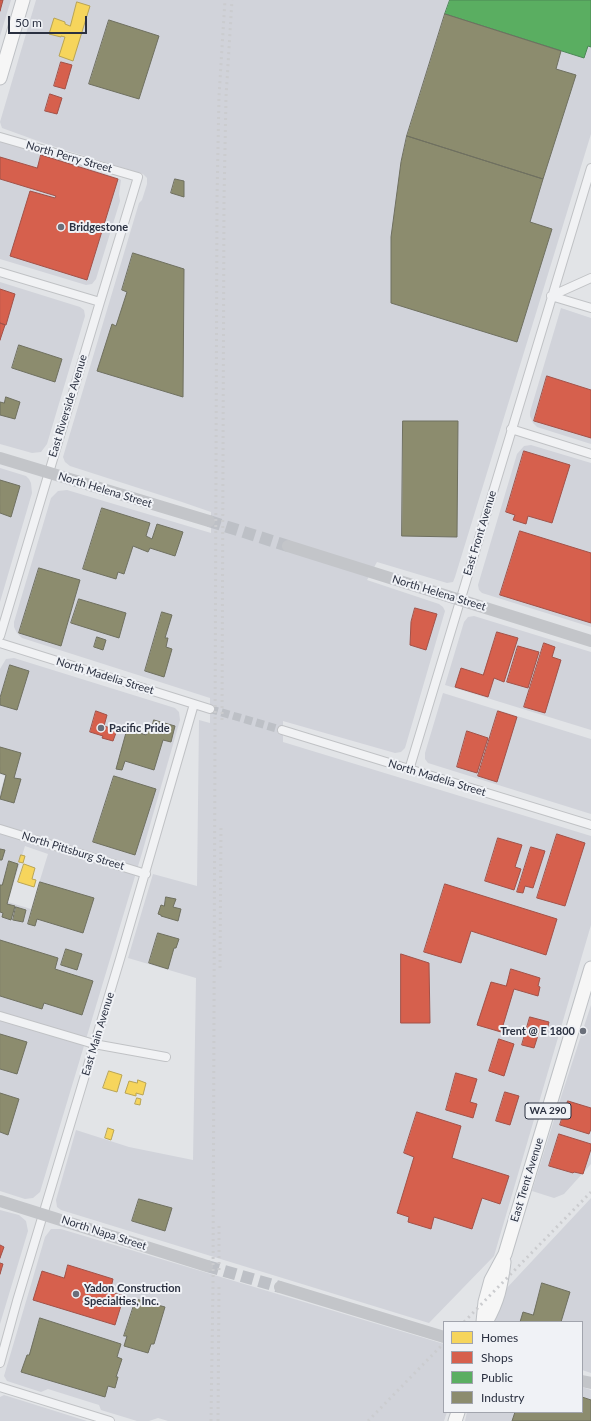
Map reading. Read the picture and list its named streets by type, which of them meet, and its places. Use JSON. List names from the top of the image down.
{
  "streets": {
    "main road": ["WA 290", "East Trent Avenue"],
    "street": [
      "North Perry Street",
      "East Riverside Avenue",
      "North Helena Street",
      "East Front Avenue",
      "North Madelia Street",
      "North Pittsburg Street",
      "East Main Avenue",
      "North Napa Street"
    ]
  },
  "crossings": [
    ["North Perry Street", "East Riverside Avenue"],
    ["East Riverside Avenue", "North Helena Street"],
    ["North Helena Street", "East Front Avenue"],
    ["East Front Avenue", "North Madelia Street"],
    ["North Madelia Street", "East Main Avenue"],
    ["North Pittsburg Street", "East Main Avenue"],
    ["East Main Avenue", "North Napa Street"]
  ],
  "places": [
    "Bridgestone",
    "Pacific Pride",
    "Trent @ E 1800",
    "Yadon Construction Specialties, Inc."
  ],
  "legend": [
    "Homes",
    "Shops",
    "Public",
    "Industry"
  ],
  "scale_bar": "50 m"
}
